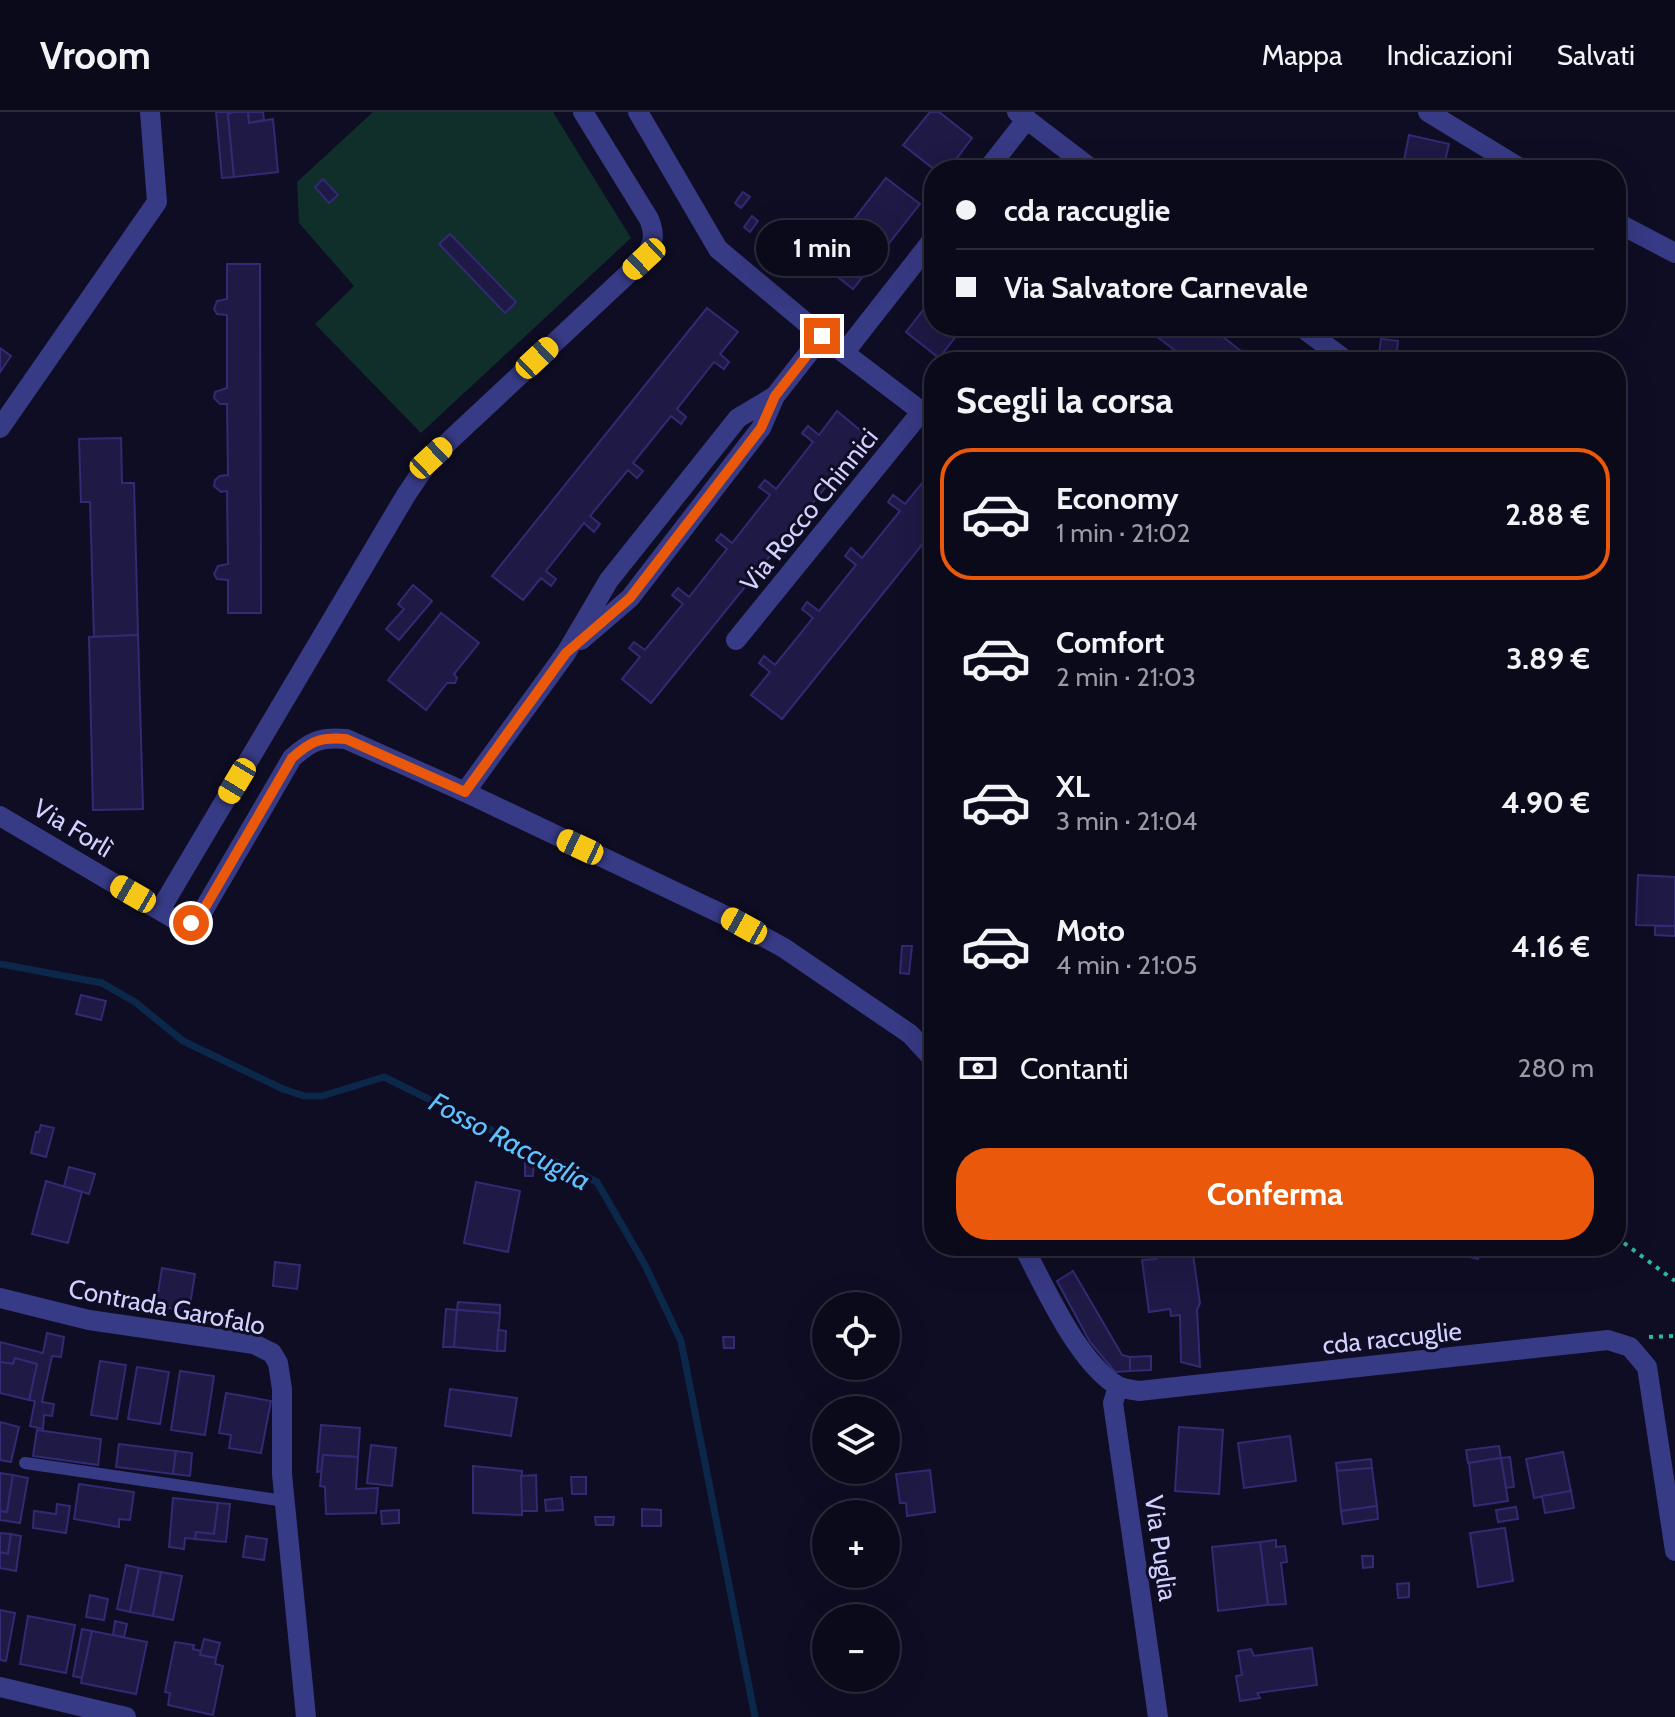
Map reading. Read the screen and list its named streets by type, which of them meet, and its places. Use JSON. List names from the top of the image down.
{
  "streets": {
    "street": [
      "Via Rocco Chinnici",
      "Via Forlì",
      "Contrada Garofalo",
      "cda raccuglie",
      "Via Puglia"
    ]
  },
  "crossings": [
    ["cda raccuglie", "Via Puglia"]
  ],
  "water": ["Fosso Raccuglia"],
  "page": {
    "header": "Vroom",
    "nav": ["Mappa", "Indicazioni", "Salvati"],
    "banner": ["cda raccuglie", "Via Salvatore Carnevale"],
    "bubble": "1 min",
    "heading": "Scegli la corsa",
    "list": [
      {
        "name": "Economy",
        "note": "1 min · 21:02",
        "value": "2.88 €"
      },
      {
        "name": "Comfort",
        "note": "2 min · 21:03",
        "value": "3.89 €"
      },
      {
        "name": "XL",
        "note": "3 min · 21:04",
        "value": "4.90 €"
      },
      {
        "name": "Moto",
        "note": "4 min · 21:05",
        "value": "4.16 €"
      }
    ],
    "pay": ["Contanti", "280 m"],
    "buttons": "Conferma",
    "map_buttons": ["+", "−"]
  }
}
